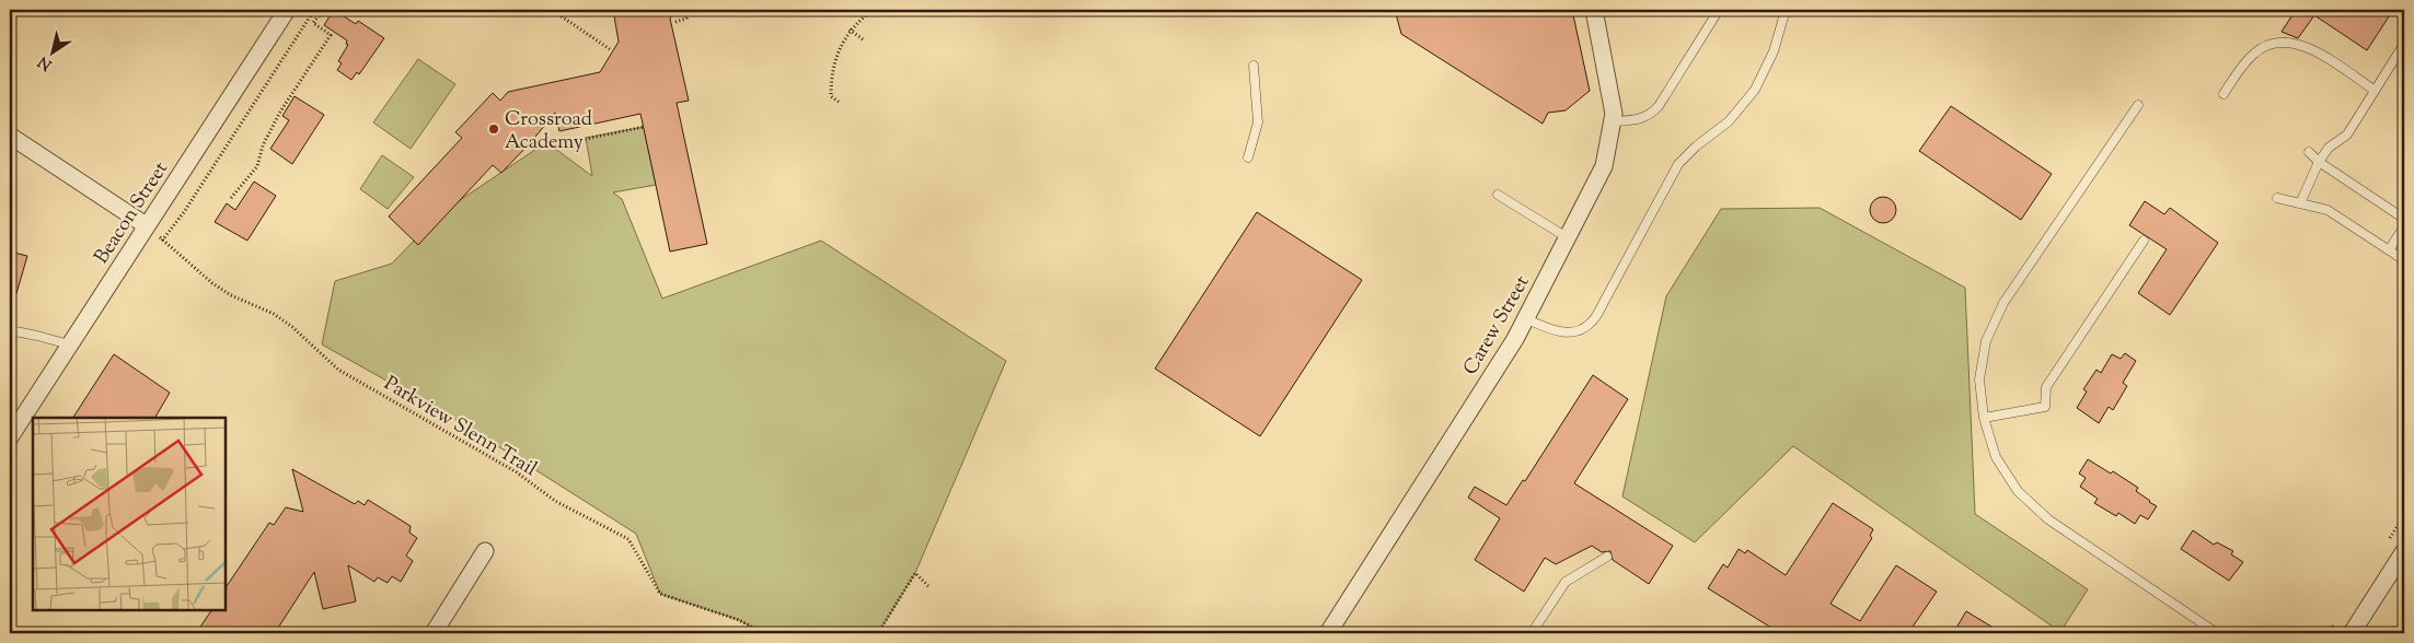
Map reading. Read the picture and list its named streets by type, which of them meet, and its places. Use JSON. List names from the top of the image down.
{
  "streets": {
    "street": ["Beacon Street", "Carew Street"],
    "path": ["Parkview Slenn Trail"]
  },
  "crossings": [
    ["Beacon Street", "Parkview Slenn Trail"]
  ],
  "places": ["Crossroad Academy"],
  "north": "bottom left"
}
